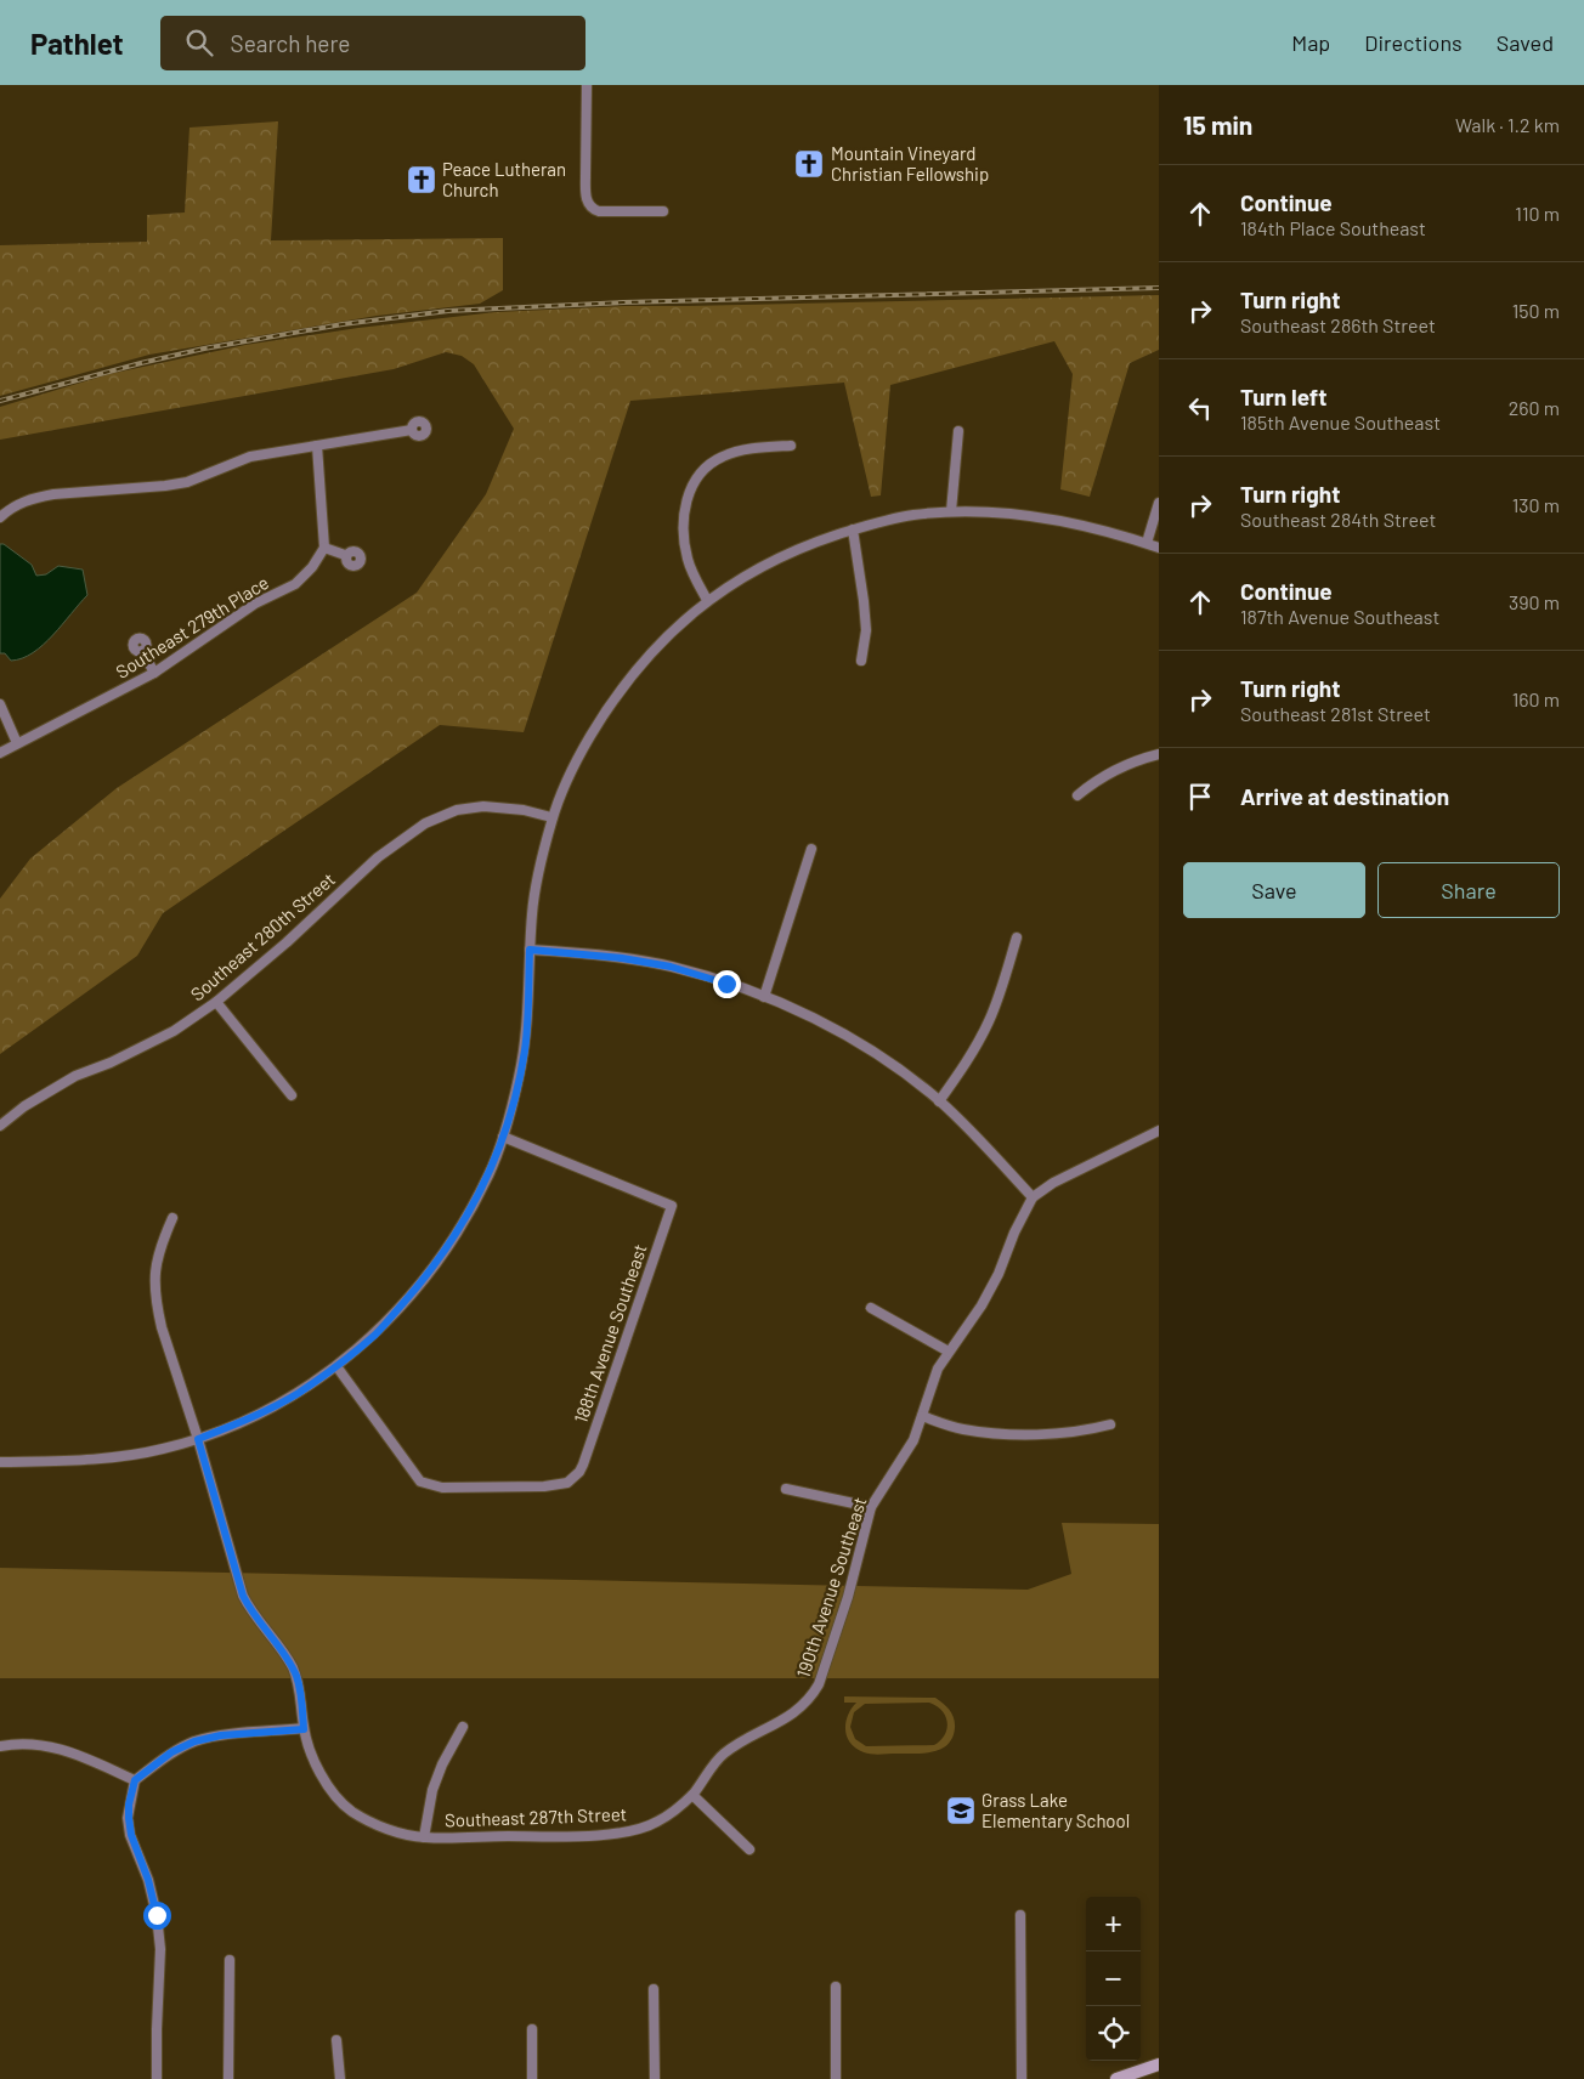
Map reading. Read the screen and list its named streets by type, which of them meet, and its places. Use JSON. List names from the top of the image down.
{
  "streets": {
    "street": [
      "Southeast 279th Place",
      "Southeast 280th Street",
      "188th Avenue Southeast",
      "190th Avenue Southeast",
      "Southeast 287th Street"
    ]
  },
  "crossings": [
    ["190th Avenue Southeast", "Southeast 287th Street"]
  ],
  "places": {
    "church": ["Mountain Vineyard Christian Fellowship", "Peace Lutheran Church"],
    "school or university": ["Grass Lake Elementary School"]
  },
  "page": {
    "header": "Pathlet",
    "search": "Search here",
    "nav": ["Map", "Directions", "Saved"],
    "heading": ["15 min", "Walk · 1.2 km"],
    "list": [
      ["Continue", "184th Place Southeast", "110 m"],
      ["Turn right", "Southeast 286th Street", "150 m"],
      ["Turn left", "185th Avenue Southeast", "260 m"],
      ["Turn right", "Southeast 284th Street", "130 m"],
      ["Continue", "187th Avenue Southeast", "390 m"],
      ["Turn right", "Southeast 281st Street", "160 m"],
      "Arrive at destination"
    ],
    "buttons": ["Save", "Share"],
    "map_buttons": ["+", "−"]
  }
}
